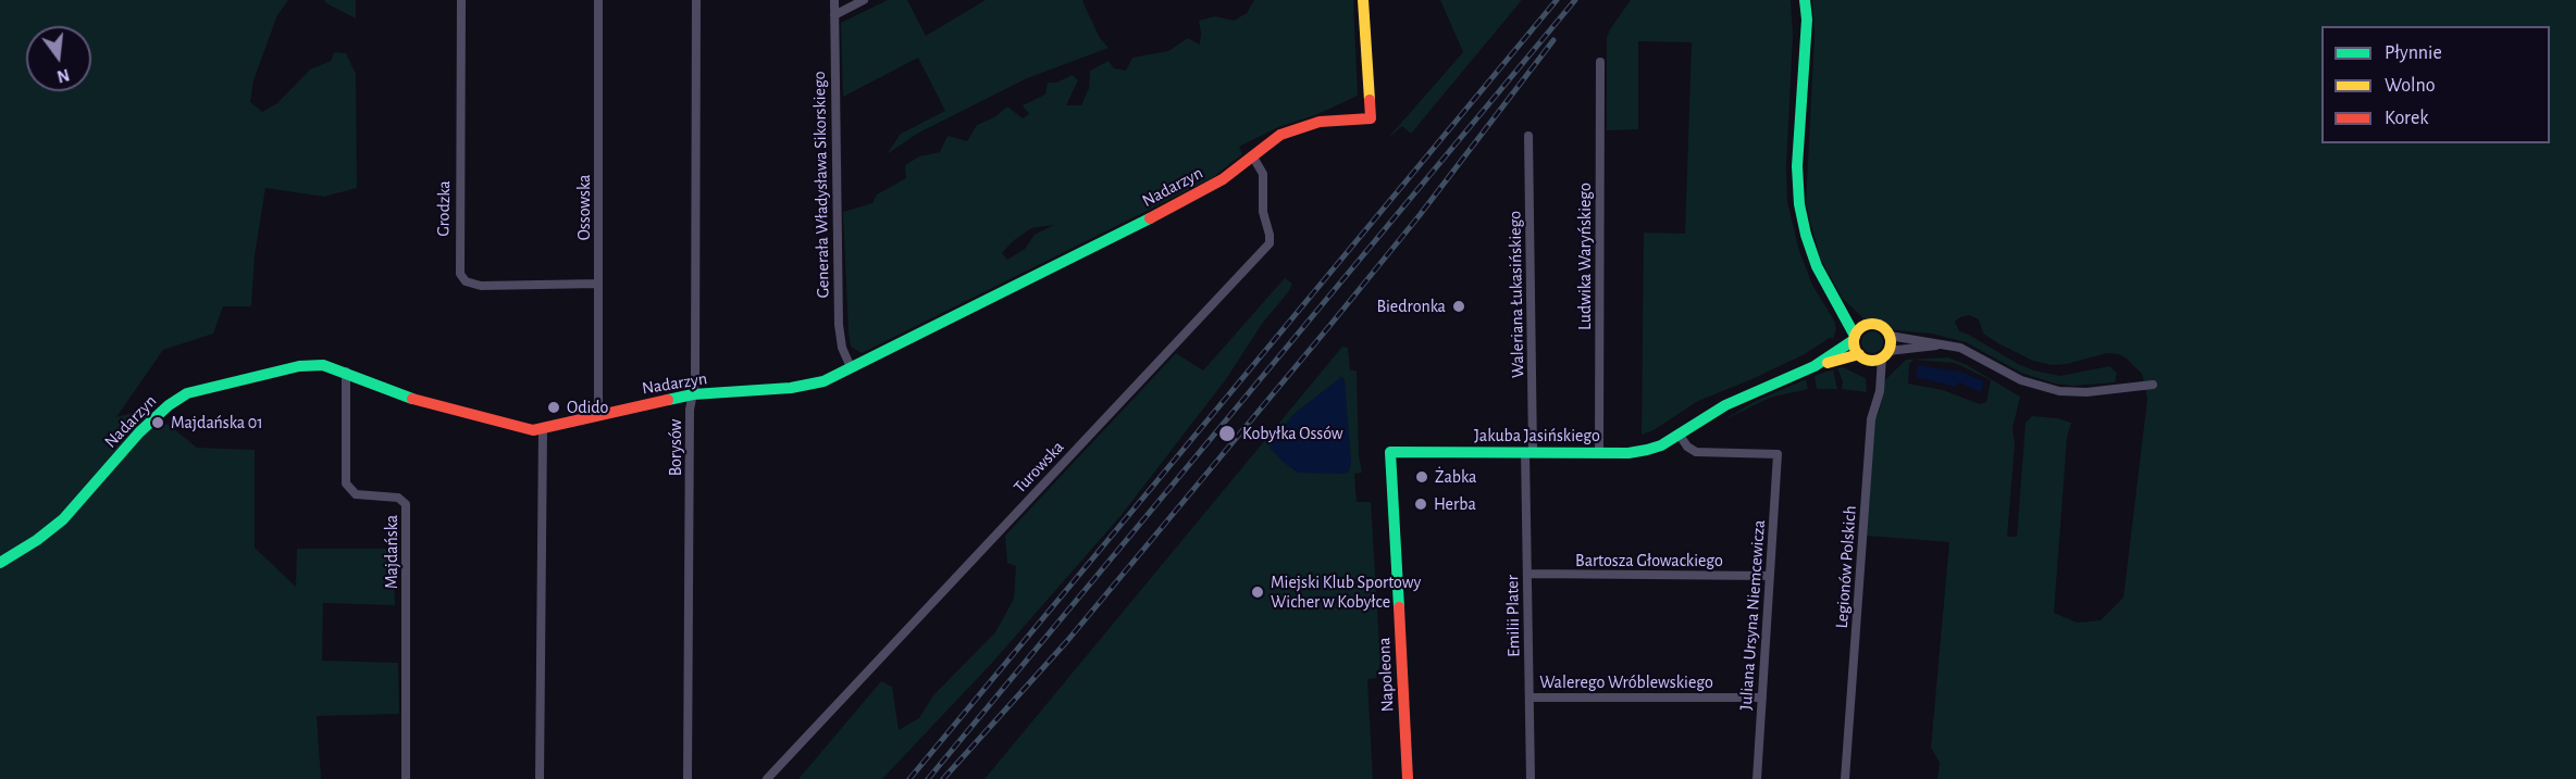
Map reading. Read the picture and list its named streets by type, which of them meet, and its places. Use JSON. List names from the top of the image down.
{
  "streets": {
    "street": [
      "Generała Władysława Sikorskiego",
      "Nadarzyn",
      "Ossowska",
      "Grodzka",
      "Ludwika Waryńskiego",
      "Waleriana Łukasińskiego",
      "Jakuba Jasińskiego",
      "Borysów",
      "Turowska",
      "Majdańska",
      "Bartosza Głowackiego",
      "Legionów Polskich",
      "Juliana Ursyna Niemcewicza",
      "Emilii Plater",
      "Napoleona",
      "Walerego Wróblewskiego"
    ]
  },
  "crossings": [
    ["Generała Władysława Sikorskiego", "Nadarzyn"],
    ["Nadarzyn", "Ossowska"],
    ["Nadarzyn", "Borysów"],
    ["Nadarzyn", "Turowska"],
    ["Nadarzyn", "Majdańska"],
    ["Ossowska", "Grodzka"],
    ["Ludwika Waryńskiego", "Jakuba Jasińskiego"],
    ["Waleriana Łukasińskiego", "Jakuba Jasińskiego"],
    ["Waleriana Łukasińskiego", "Emilii Plater"],
    ["Jakuba Jasińskiego", "Legionów Polskich"],
    ["Jakuba Jasińskiego", "Juliana Ursyna Niemcewicza"],
    ["Jakuba Jasińskiego", "Emilii Plater"],
    ["Jakuba Jasińskiego", "Napoleona"],
    ["Bartosza Głowackiego", "Juliana Ursyna Niemcewicza"],
    ["Bartosza Głowackiego", "Emilii Plater"],
    ["Juliana Ursyna Niemcewicza", "Walerego Wróblewskiego"],
    ["Emilii Plater", "Walerego Wróblewskiego"]
  ],
  "places": [
    "Biedronka",
    "Odido",
    "Majdańska 01",
    "Kobyłka Ossów",
    "Żabka",
    "Herba",
    "Miejski Klub Sportowy Wicher w Kobyłce"
  ],
  "legend": ["Płynnie", "Wolno", "Korek"],
  "north": "bottom"
}
